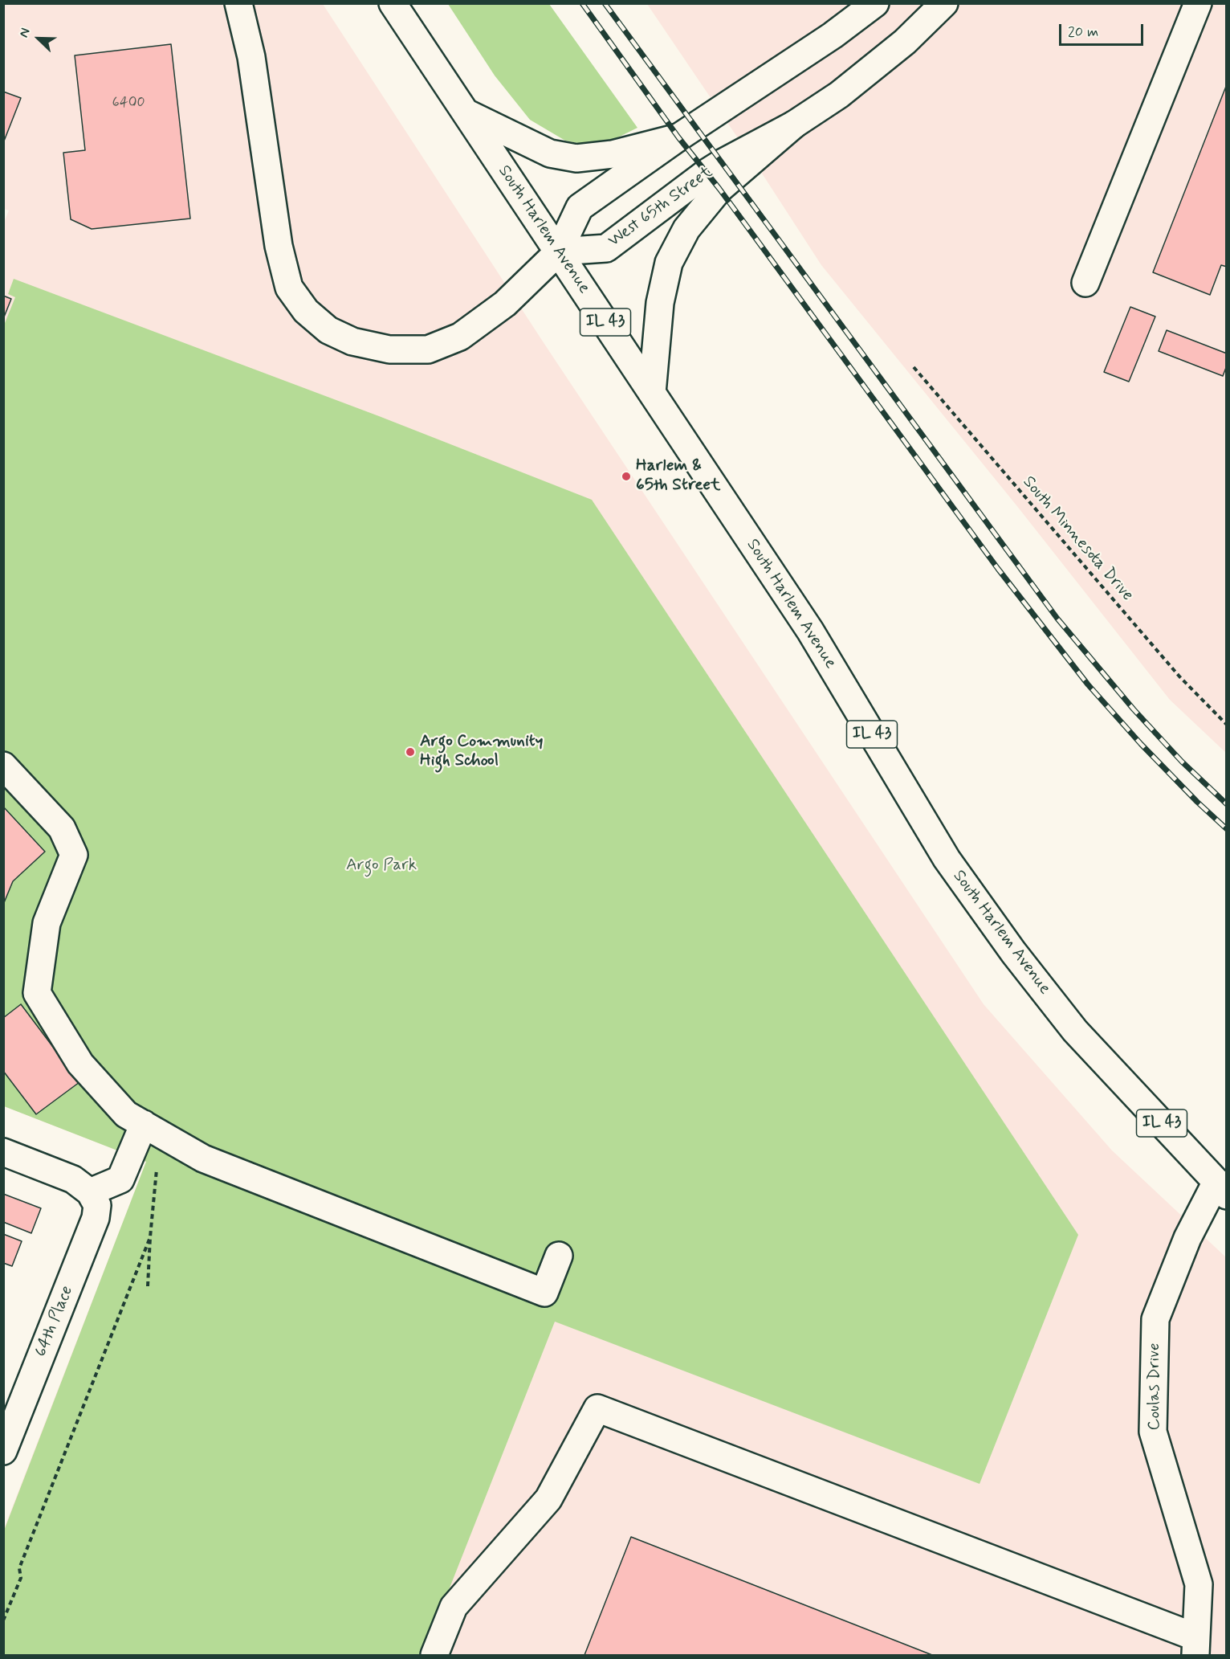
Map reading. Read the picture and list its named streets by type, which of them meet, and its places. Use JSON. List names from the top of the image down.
{
  "streets": {
    "main road": [
      "West 65th Street",
      "South Harlem Avenue",
      "IL 43",
      "64th Place",
      "Coulas Drive"
    ],
    "path": ["South Minnesota Drive"]
  },
  "crossings": [
    ["West 65th Street", "South Harlem Avenue"],
    ["South Harlem Avenue", "Coulas Drive"]
  ],
  "parks": ["Argo Park"],
  "places": ["Harlem & 65th Street", "Argo Community High School"],
  "house_numbers": ["6400"],
  "scale_bar": "20 m",
  "north": "top left"
}
